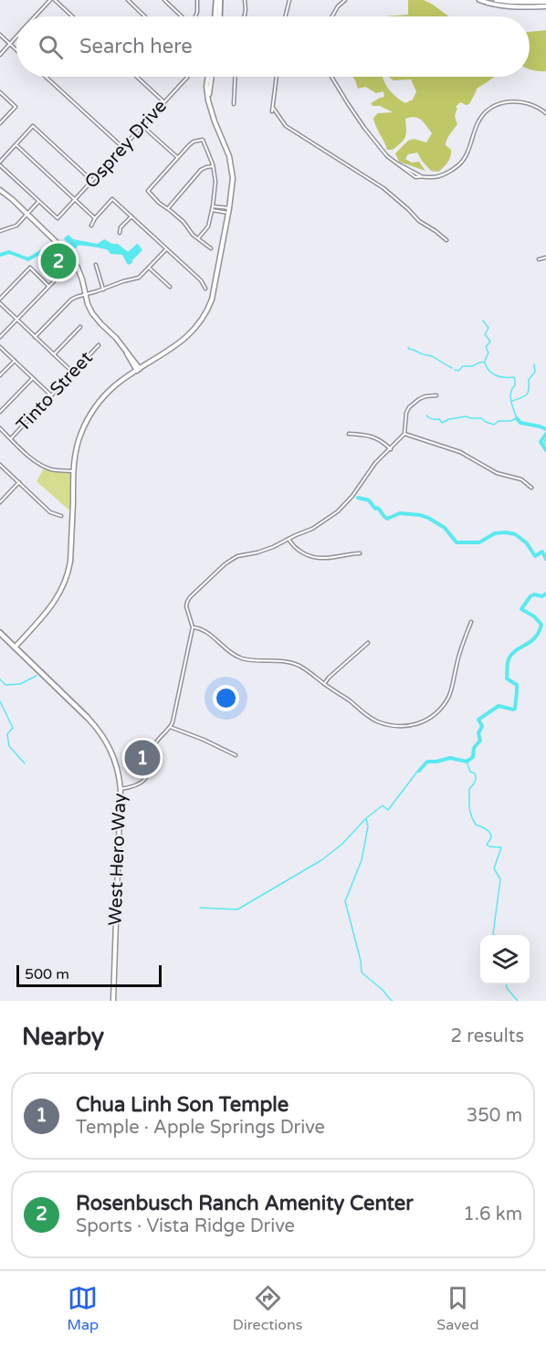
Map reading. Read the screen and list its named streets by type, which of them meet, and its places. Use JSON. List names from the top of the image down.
{
  "streets": {
    "main road": ["West Hero Way"],
    "street": ["Osprey Drive", "Tinto Street"]
  },
  "scale_bar": "500 m",
  "page": {
    "search": "Search here",
    "pins": ["2", "1"],
    "scale": "500 m",
    "heading": ["Nearby", "2 results"],
    "list": [
      {
        "mark": "1",
        "name": "Chua Linh Son Temple",
        "note": "Temple · Apple Springs Drive",
        "value": "350 m"
      },
      {
        "mark": "2",
        "name": "Rosenbusch Ranch Amenity Center",
        "note": "Sports · Vista Ridge Drive",
        "value": "1.6 km"
      }
    ],
    "nav": ["Map", "Directions", "Saved"]
  }
}
